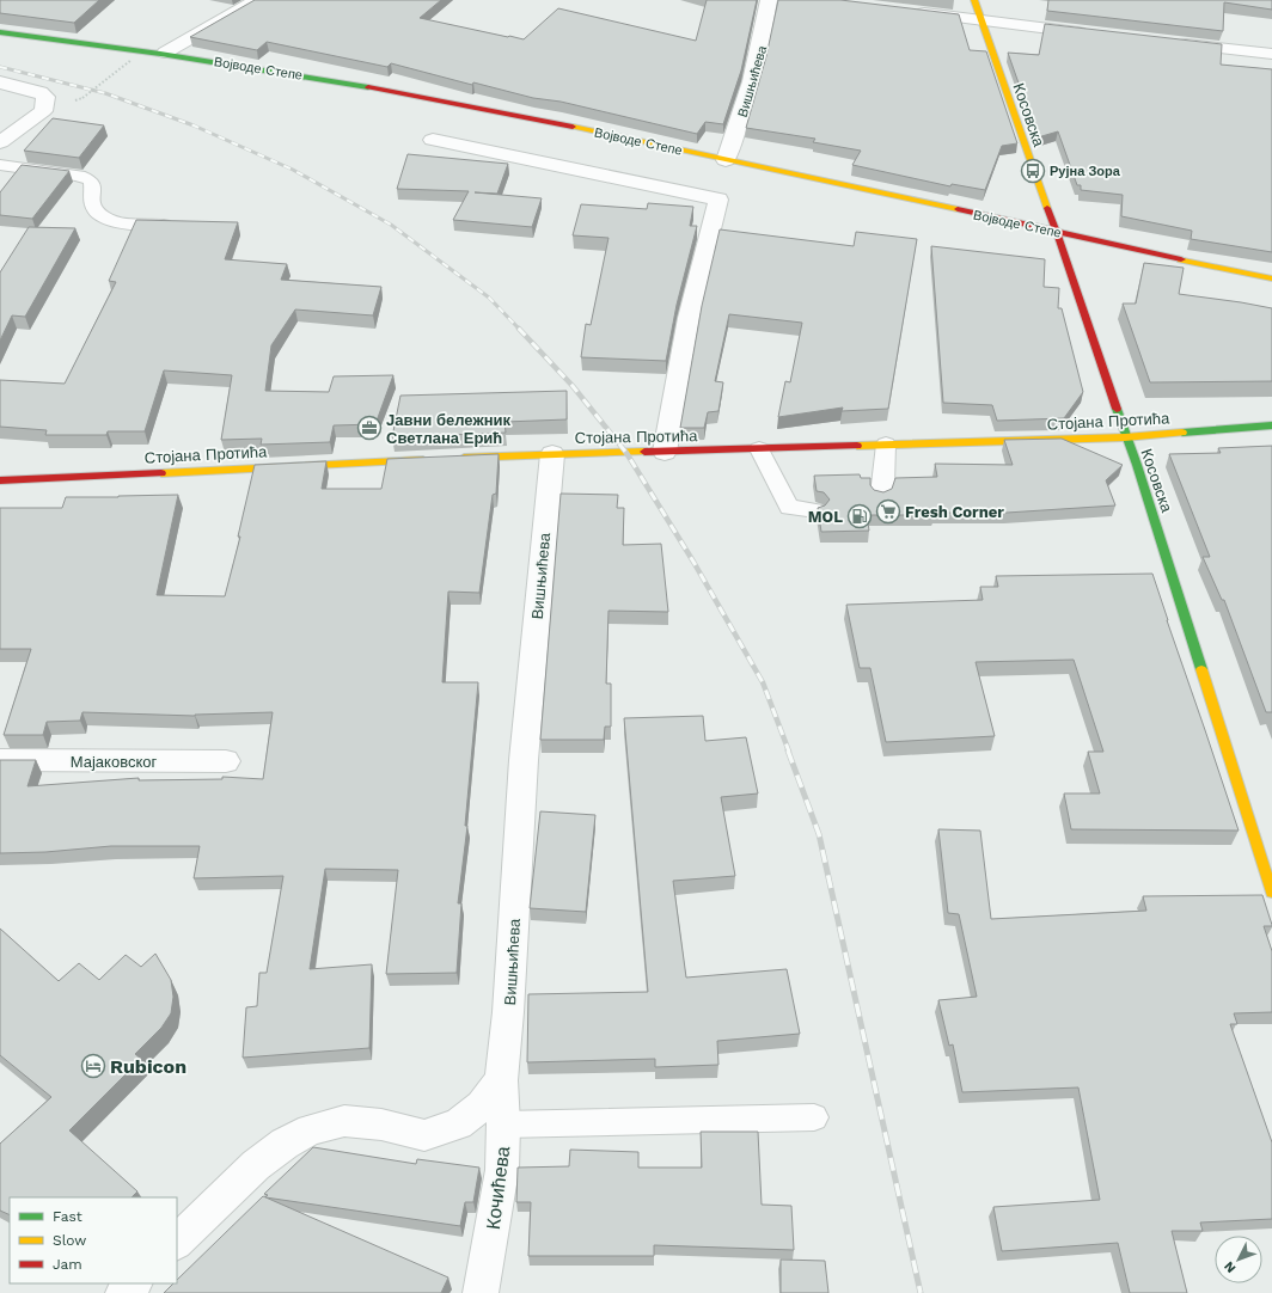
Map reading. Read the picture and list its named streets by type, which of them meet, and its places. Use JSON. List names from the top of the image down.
{
  "streets": {
    "street": [
      "Војводе Степе",
      "Вишњићева",
      "Косовска",
      "Стојана Протића",
      "Мајаковског",
      "Кочићева"
    ]
  },
  "crossings": [
    ["Војводе Степе", "Вишњићева"],
    ["Војводе Степе", "Косовска"],
    ["Вишњићева", "Стојана Протића"],
    ["Вишњићева", "Кочићева"],
    ["Косовска", "Стојана Протића"]
  ],
  "places": {
    "bus stop": ["Рујна Зора"],
    "office": ["Јавни бележник Светлана Ерић"],
    "supermarket": ["Fresh Corner"],
    "fuel station": ["MOL"],
    "hotel": ["Rubicon"]
  },
  "legend": ["Fast", "Slow", "Jam"],
  "north": "bottom left"
}
